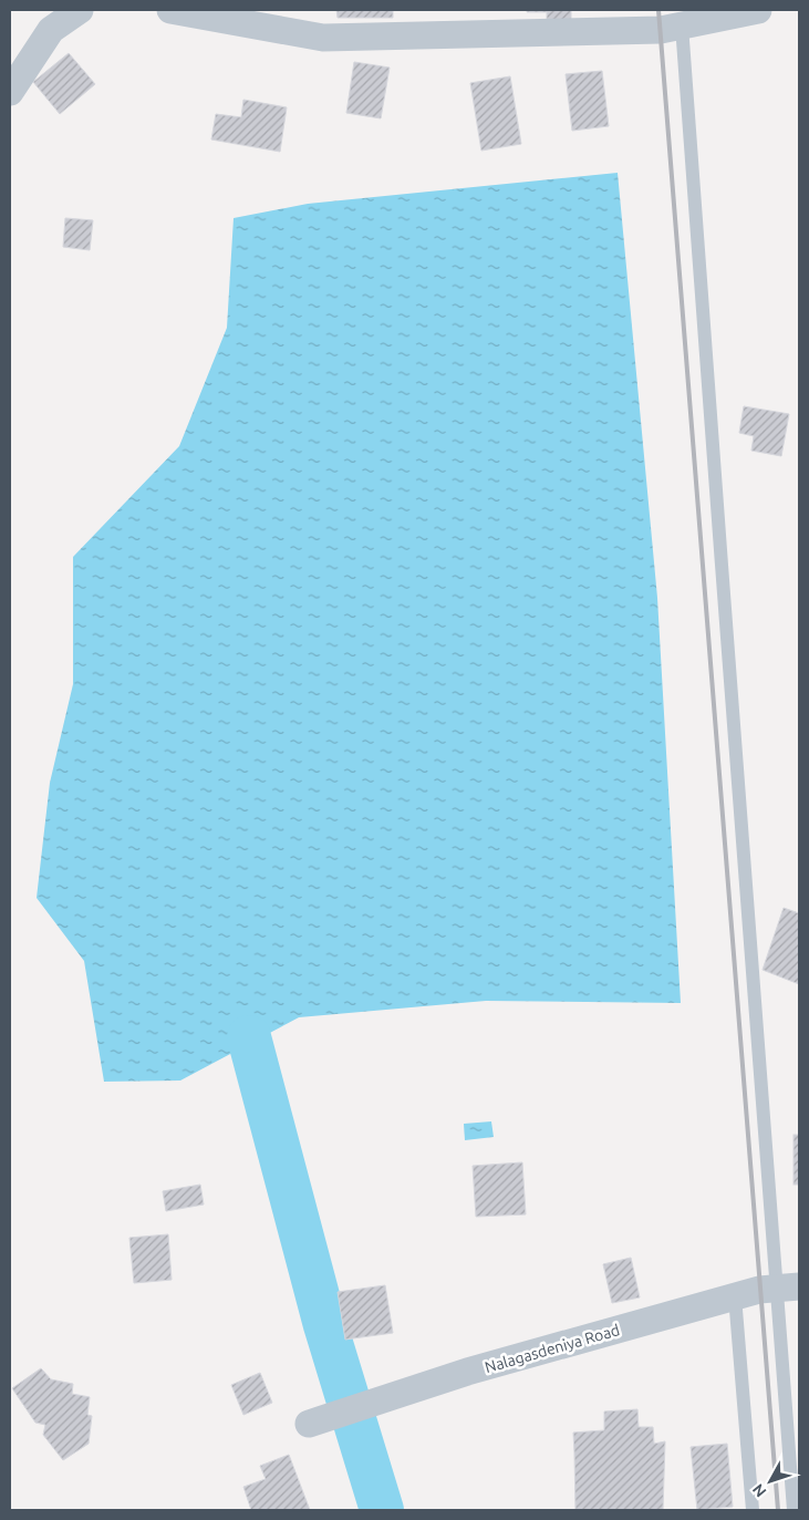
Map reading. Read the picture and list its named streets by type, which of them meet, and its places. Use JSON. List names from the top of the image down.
{
  "streets": {
    "street": ["Nalagasdeniya Road"]
  },
  "north": "bottom left"
}
